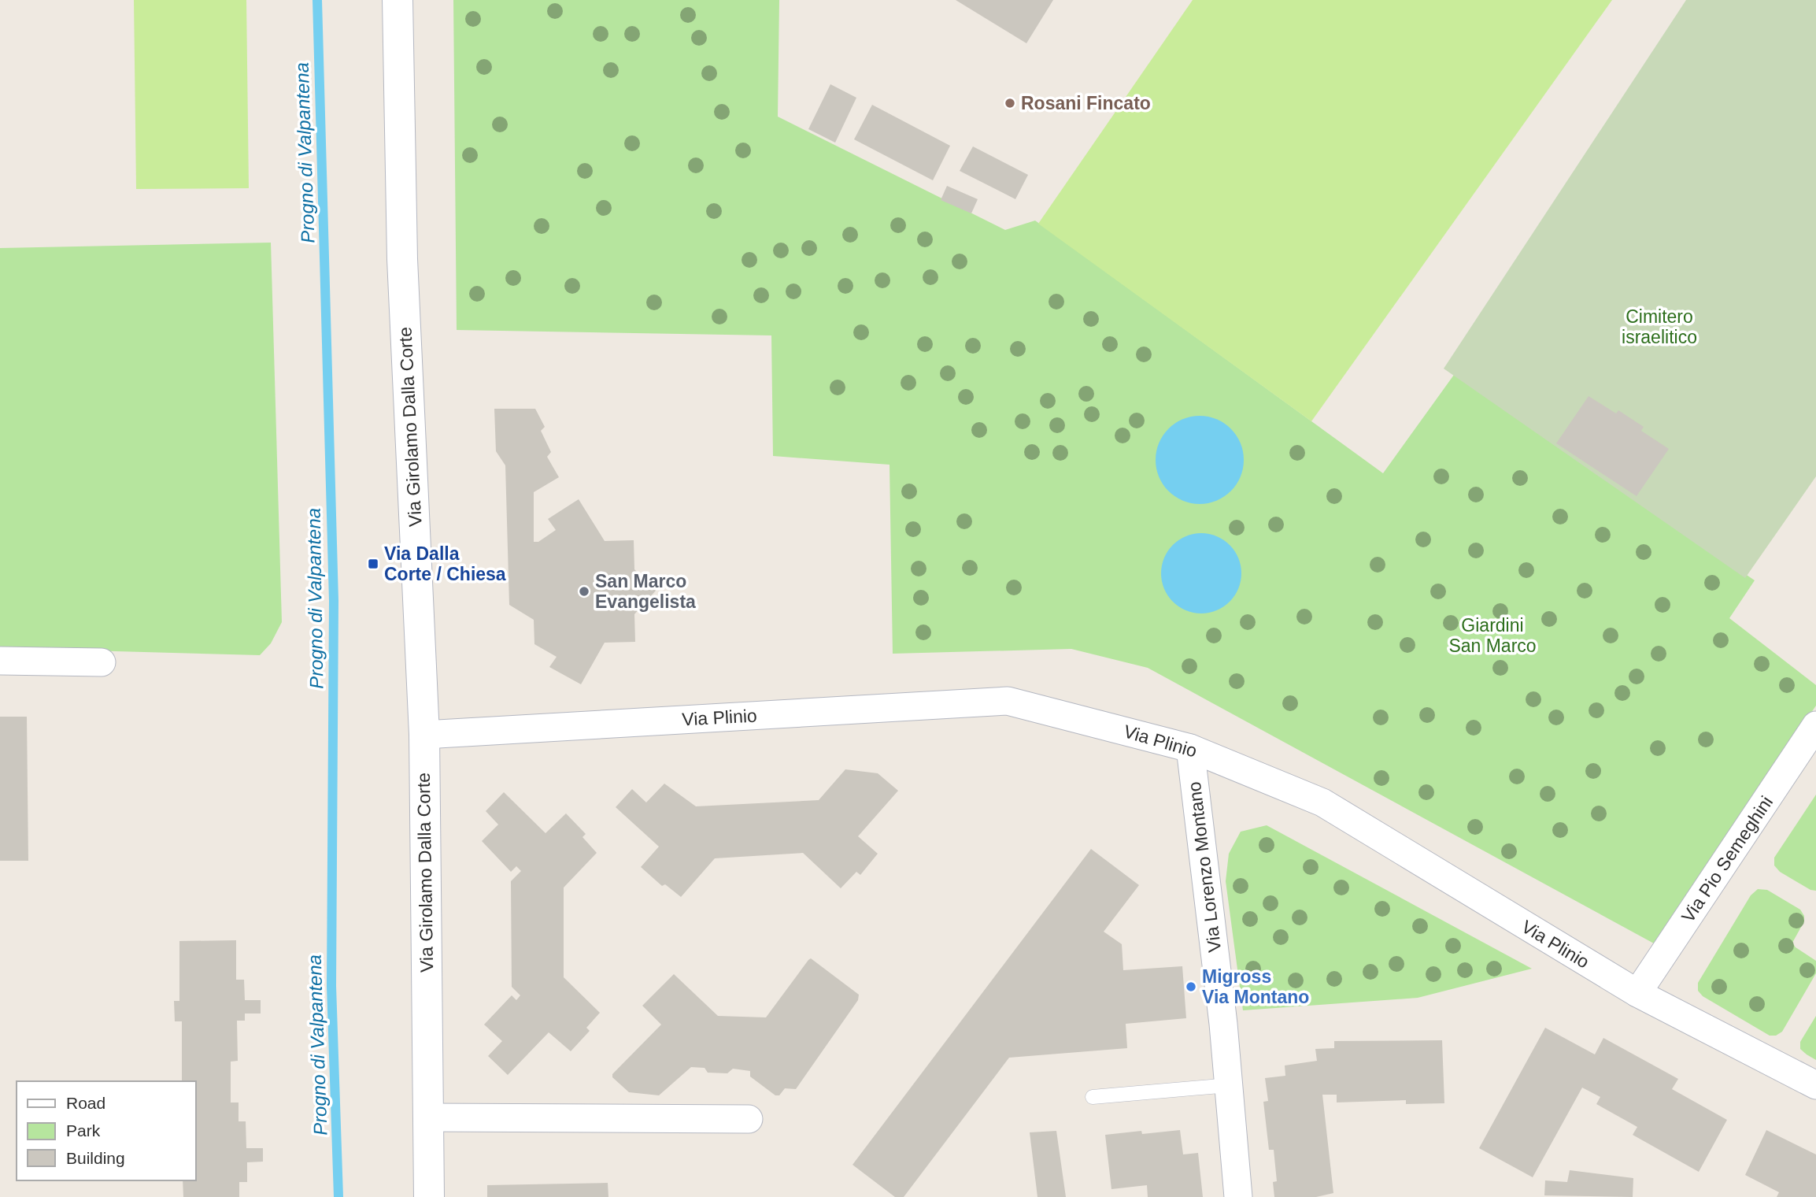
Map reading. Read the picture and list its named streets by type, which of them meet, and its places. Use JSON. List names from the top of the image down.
{
  "streets": {
    "street": [
      "Via Girolamo Dalla Corte",
      "Via Plinio",
      "Via Pio Semeghini",
      "Via Lorenzo Montano"
    ]
  },
  "crossings": [
    ["Via Girolamo Dalla Corte", "Via Plinio"],
    ["Via Plinio", "Via Pio Semeghini"],
    ["Via Plinio", "Via Lorenzo Montano"]
  ],
  "water": ["Progno di Valpantena"],
  "parks": ["Cimitero israelitico", "Giardini San Marco"],
  "places": {
    "other": ["Rosani Fincato", "San Marco Evangelista", "Migross Via Montano"],
    "transit": ["Via Dalla Corte / Chiesa"]
  },
  "legend": ["Road", "Park", "Building"]
}
